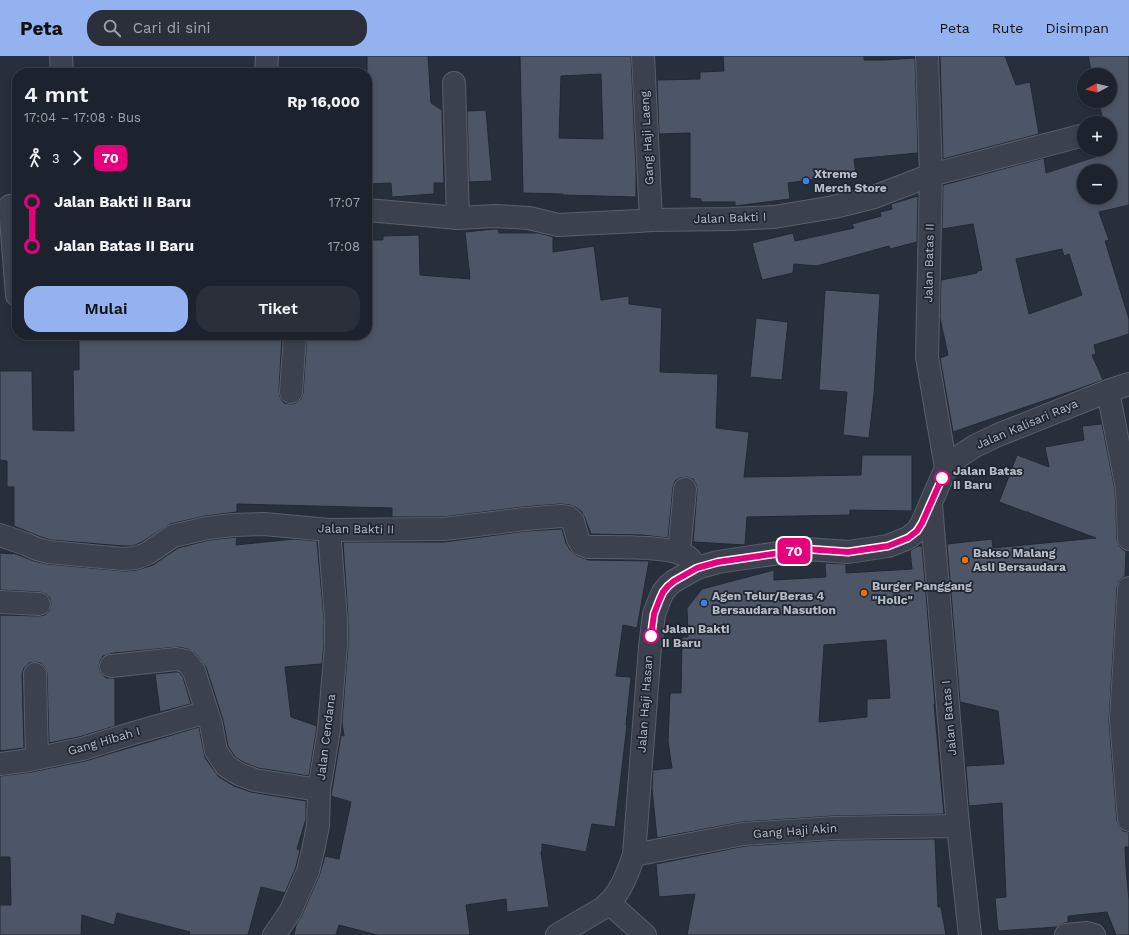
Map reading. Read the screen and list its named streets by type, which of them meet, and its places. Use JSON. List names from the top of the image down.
{
  "streets": {
    "street": [
      "Gang Haji Laeng",
      "Jalan Bakti I",
      "Jalan Batas II",
      "Jalan Kalisari Raya",
      "Jalan Bakti II",
      "Jalan Haji Hasan",
      "Jalan Batas I",
      "Jalan Cendana",
      "Gang Hibah I",
      "Gang Haji Akin"
    ]
  },
  "crossings": [
    ["Gang Haji Laeng", "Jalan Bakti I"],
    ["Jalan Bakti I", "Jalan Batas II"],
    ["Jalan Batas II", "Jalan Kalisari Raya"],
    ["Jalan Batas II", "Jalan Haji Hasan"],
    ["Jalan Batas II", "Jalan Batas I"],
    ["Jalan Kalisari Raya", "Jalan Haji Hasan"],
    ["Jalan Kalisari Raya", "Jalan Batas I"],
    ["Jalan Bakti II", "Jalan Haji Hasan"],
    ["Jalan Bakti II", "Jalan Cendana"],
    ["Jalan Haji Hasan", "Jalan Batas I"],
    ["Jalan Haji Hasan", "Gang Haji Akin"],
    ["Jalan Batas I", "Gang Haji Akin"]
  ],
  "places": [
    "Xtreme Merch Store",
    "Jalan Batas II Baru",
    "Bakso Malang Asli Bersaudara",
    "Burger Panggang \"Holic\"",
    "Agen Telur/Beras 4 Bersaudara Nasution",
    "Jalan Bakti II Baru"
  ],
  "lines": ["bus line 70"],
  "north": "left",
  "page": {
    "header": "Peta",
    "search": "Cari di sini",
    "nav": ["Peta", "Rute", "Disimpan"],
    "on_map": "70",
    "map_buttons": ["+", "−"],
    "heading": ["4 mnt", "17:04 – 17:08 · Bus", "Rp 16,000"],
    "legs": ["3", "70"],
    "list": [
      {
        "name": "Jalan Bakti II Baru",
        "value": "17:07"
      },
      {
        "name": "Jalan Batas II Baru",
        "value": "17:08"
      }
    ],
    "buttons": ["Mulai", "Tiket"]
  }
}
